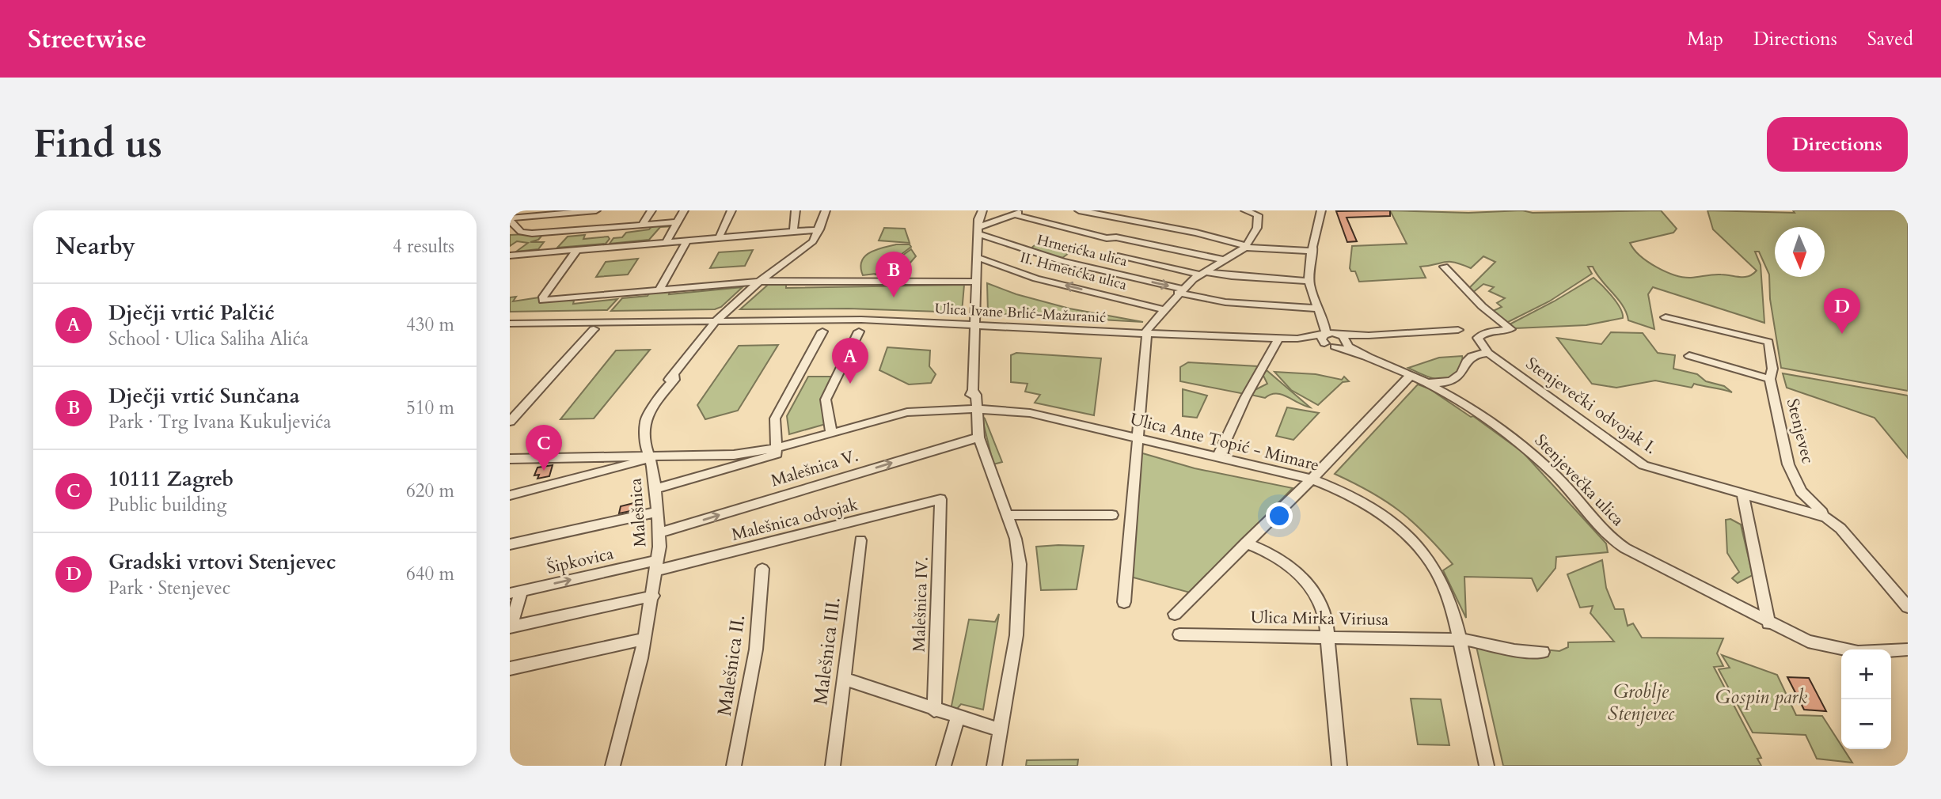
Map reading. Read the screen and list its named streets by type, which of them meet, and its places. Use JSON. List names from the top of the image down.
{
  "streets": {
    "street": [
      "Hrnetićka ulica",
      "II. Hrnetićka ulica",
      "Ulica Ivane Brlić-Mažuranić",
      "Stenjevečki odvojak I.",
      "Stenjevec",
      "Ulica Ante Topić - Mimare",
      "Malešnica V.",
      "Stenjevečka ulica",
      "Malešnica",
      "Malešnica odvojak",
      "Šipkovica",
      "Malešnica IV.",
      "Ulica Mirka Viriusa",
      "Malešnica III.",
      "Malešnica II."
    ]
  },
  "crossings": [
    ["Hrnetićka ulica", "Stenjevečka ulica"],
    ["Ulica Ivane Brlić-Mažuranić", "Stenjevečka ulica"],
    ["Ulica Ivane Brlić-Mažuranić", "Malešnica"],
    ["Stenjevečki odvojak I.", "Stenjevec"],
    ["Ulica Ante Topić - Mimare", "Malešnica"],
    ["Ulica Ante Topić - Mimare", "Ulica Mirka Viriusa"],
    ["Malešnica V.", "Malešnica"],
    ["Malešnica", "Malešnica odvojak"],
    ["Malešnica", "Šipkovica"],
    ["Malešnica odvojak", "Šipkovica"],
    ["Malešnica odvojak", "Malešnica IV."]
  ],
  "one_way": ["Malešnica V."],
  "parks": ["Groblje Stenjevec", "Gospin park"],
  "north": "bottom",
  "page": {
    "header": "Streetwise",
    "nav": ["Map", "Directions", "Saved"],
    "buttons": "Directions",
    "title": "Find us",
    "heading": ["Nearby", "4 results"],
    "pins": [
      "B",
      "D",
      "A",
      "C"
    ],
    "list": [
      {
        "mark": "A",
        "name": "Dječji vrtić Palčić",
        "note": "School · Ulica Saliha Alića",
        "value": "430 m"
      },
      {
        "mark": "B",
        "name": "Dječji vrtić Sunčana",
        "note": "Park · Trg Ivana Kukuljevića",
        "value": "510 m"
      },
      {
        "mark": "C",
        "name": "10111 Zagreb",
        "note": "Public building",
        "value": "620 m"
      },
      {
        "mark": "D",
        "name": "Gradski vrtovi Stenjevec",
        "note": "Park · Stenjevec",
        "value": "640 m"
      }
    ],
    "map_buttons": ["+", "−"]
  }
}
